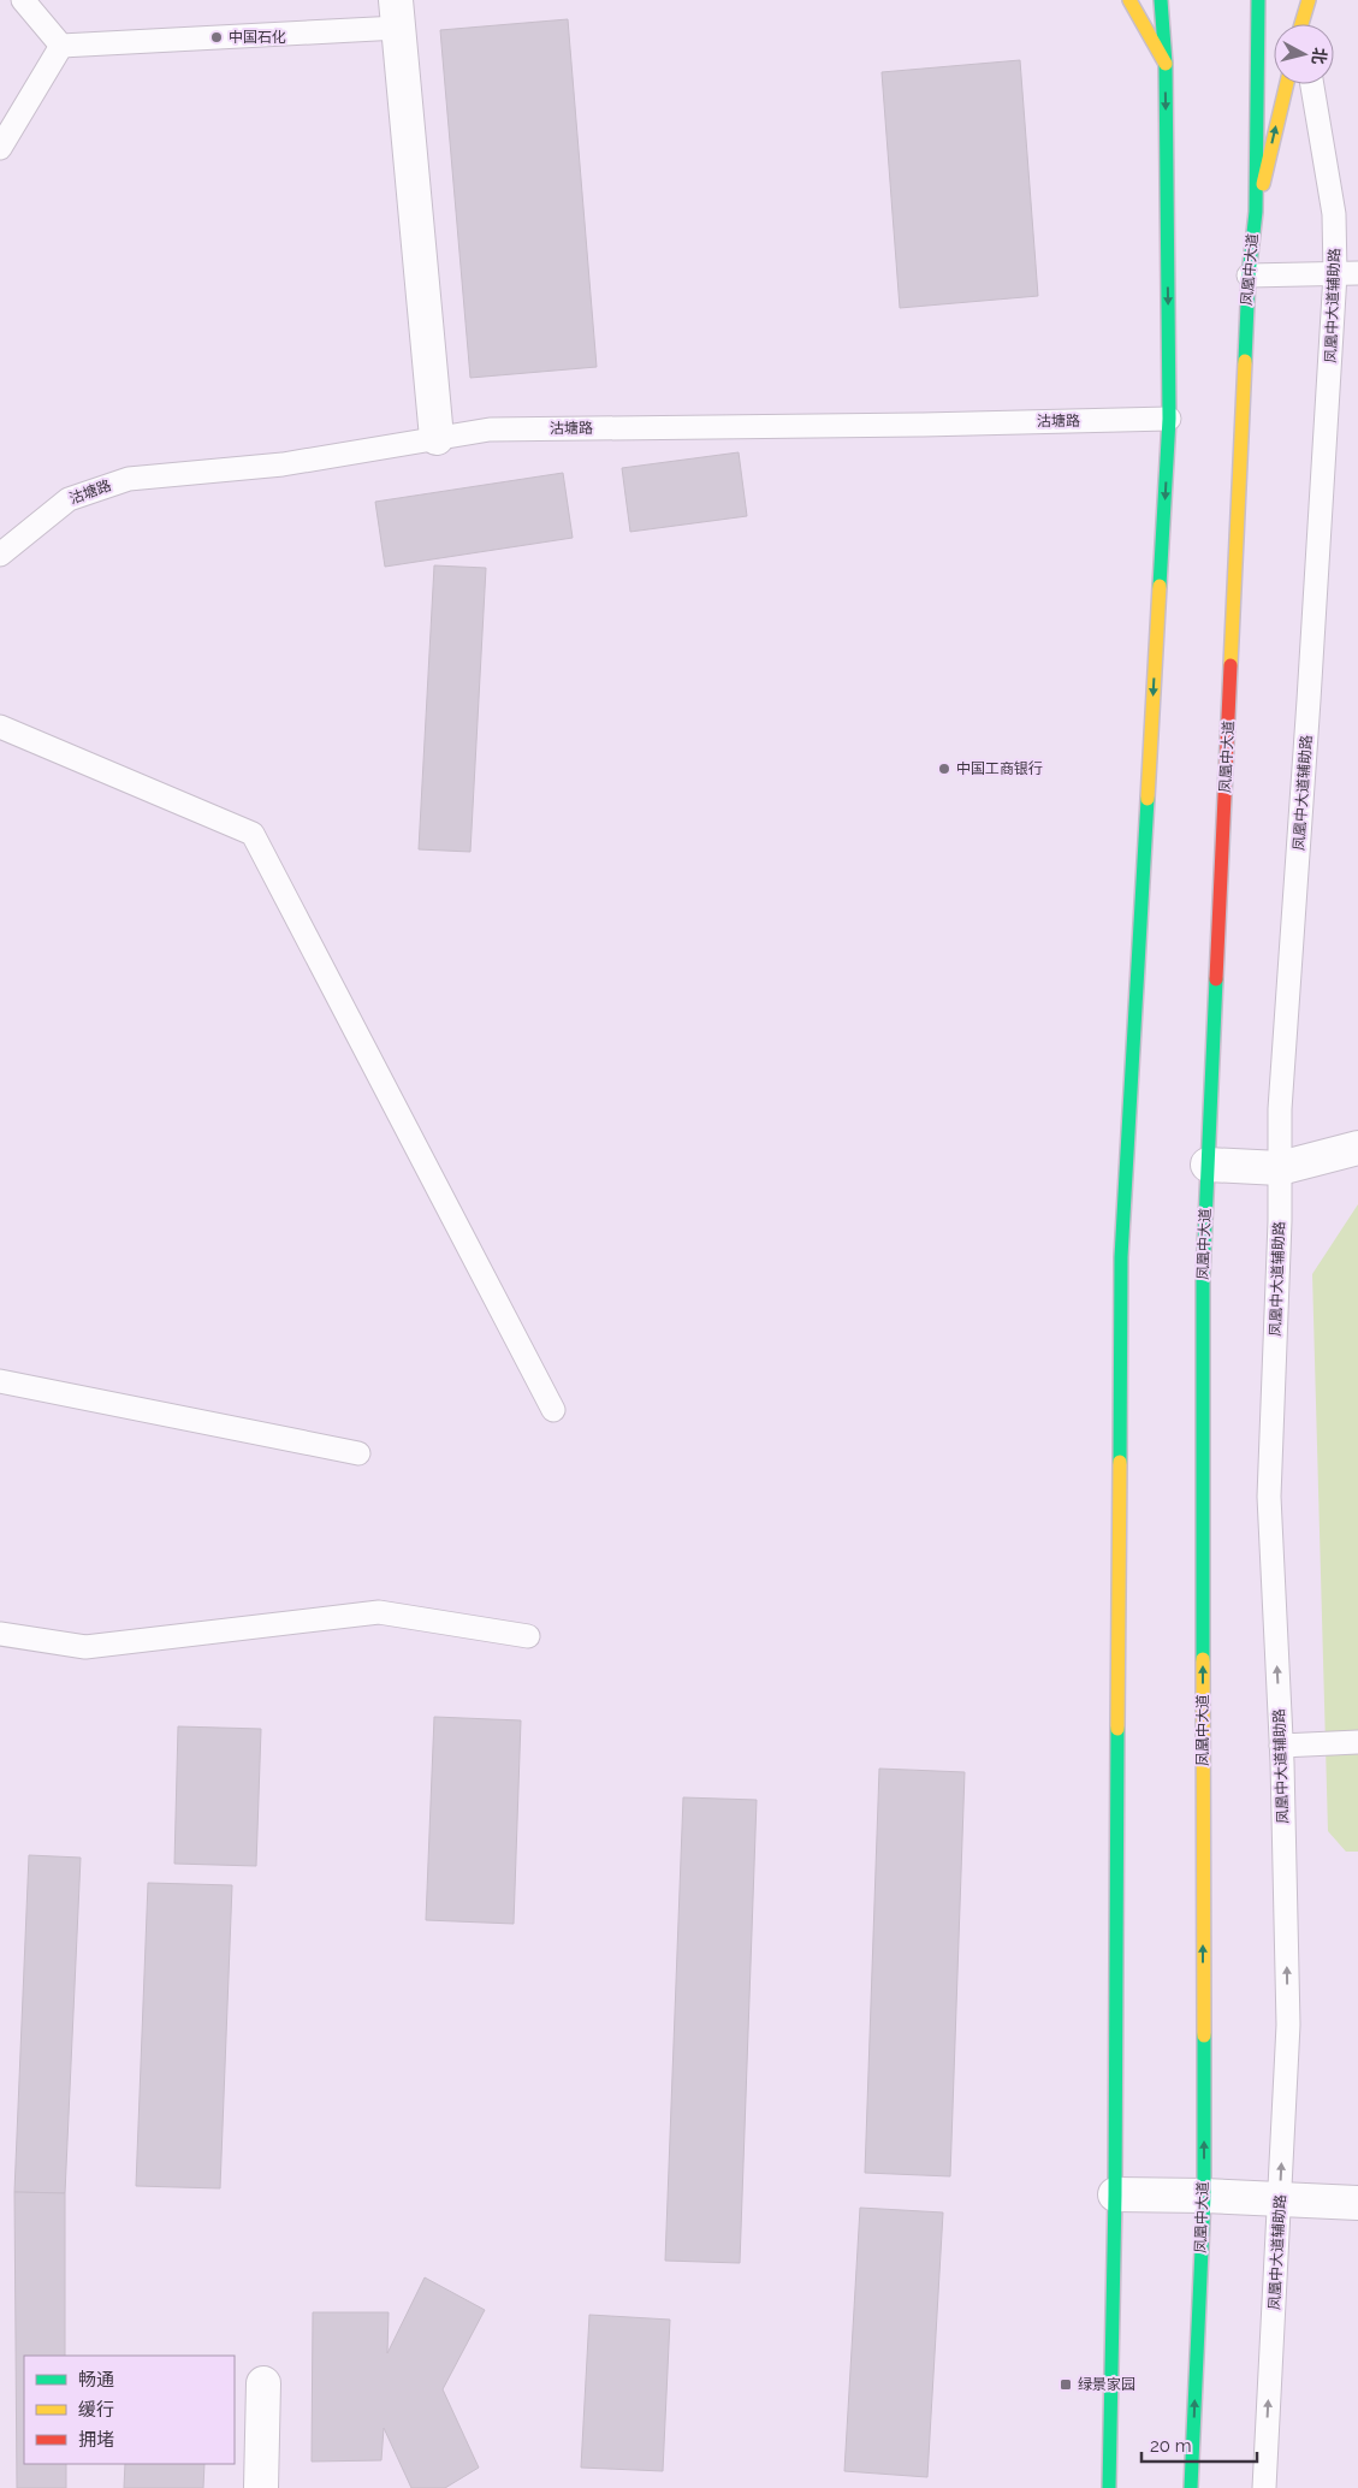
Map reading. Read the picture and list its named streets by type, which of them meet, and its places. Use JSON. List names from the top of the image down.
{
  "streets": {
    "main road": ["凤凰中大道"],
    "lane": ["凤凰中大道辅助路", "沽塘路"]
  },
  "one_way": ["凤凰中大道辅助路"],
  "places": {
    "other": ["中国石化", "中国工商银行"],
    "transit": ["绿景家园"]
  },
  "legend": ["畅通", "缓行", "拥堵"],
  "scale_bar": "20 m",
  "north": "right"
}
